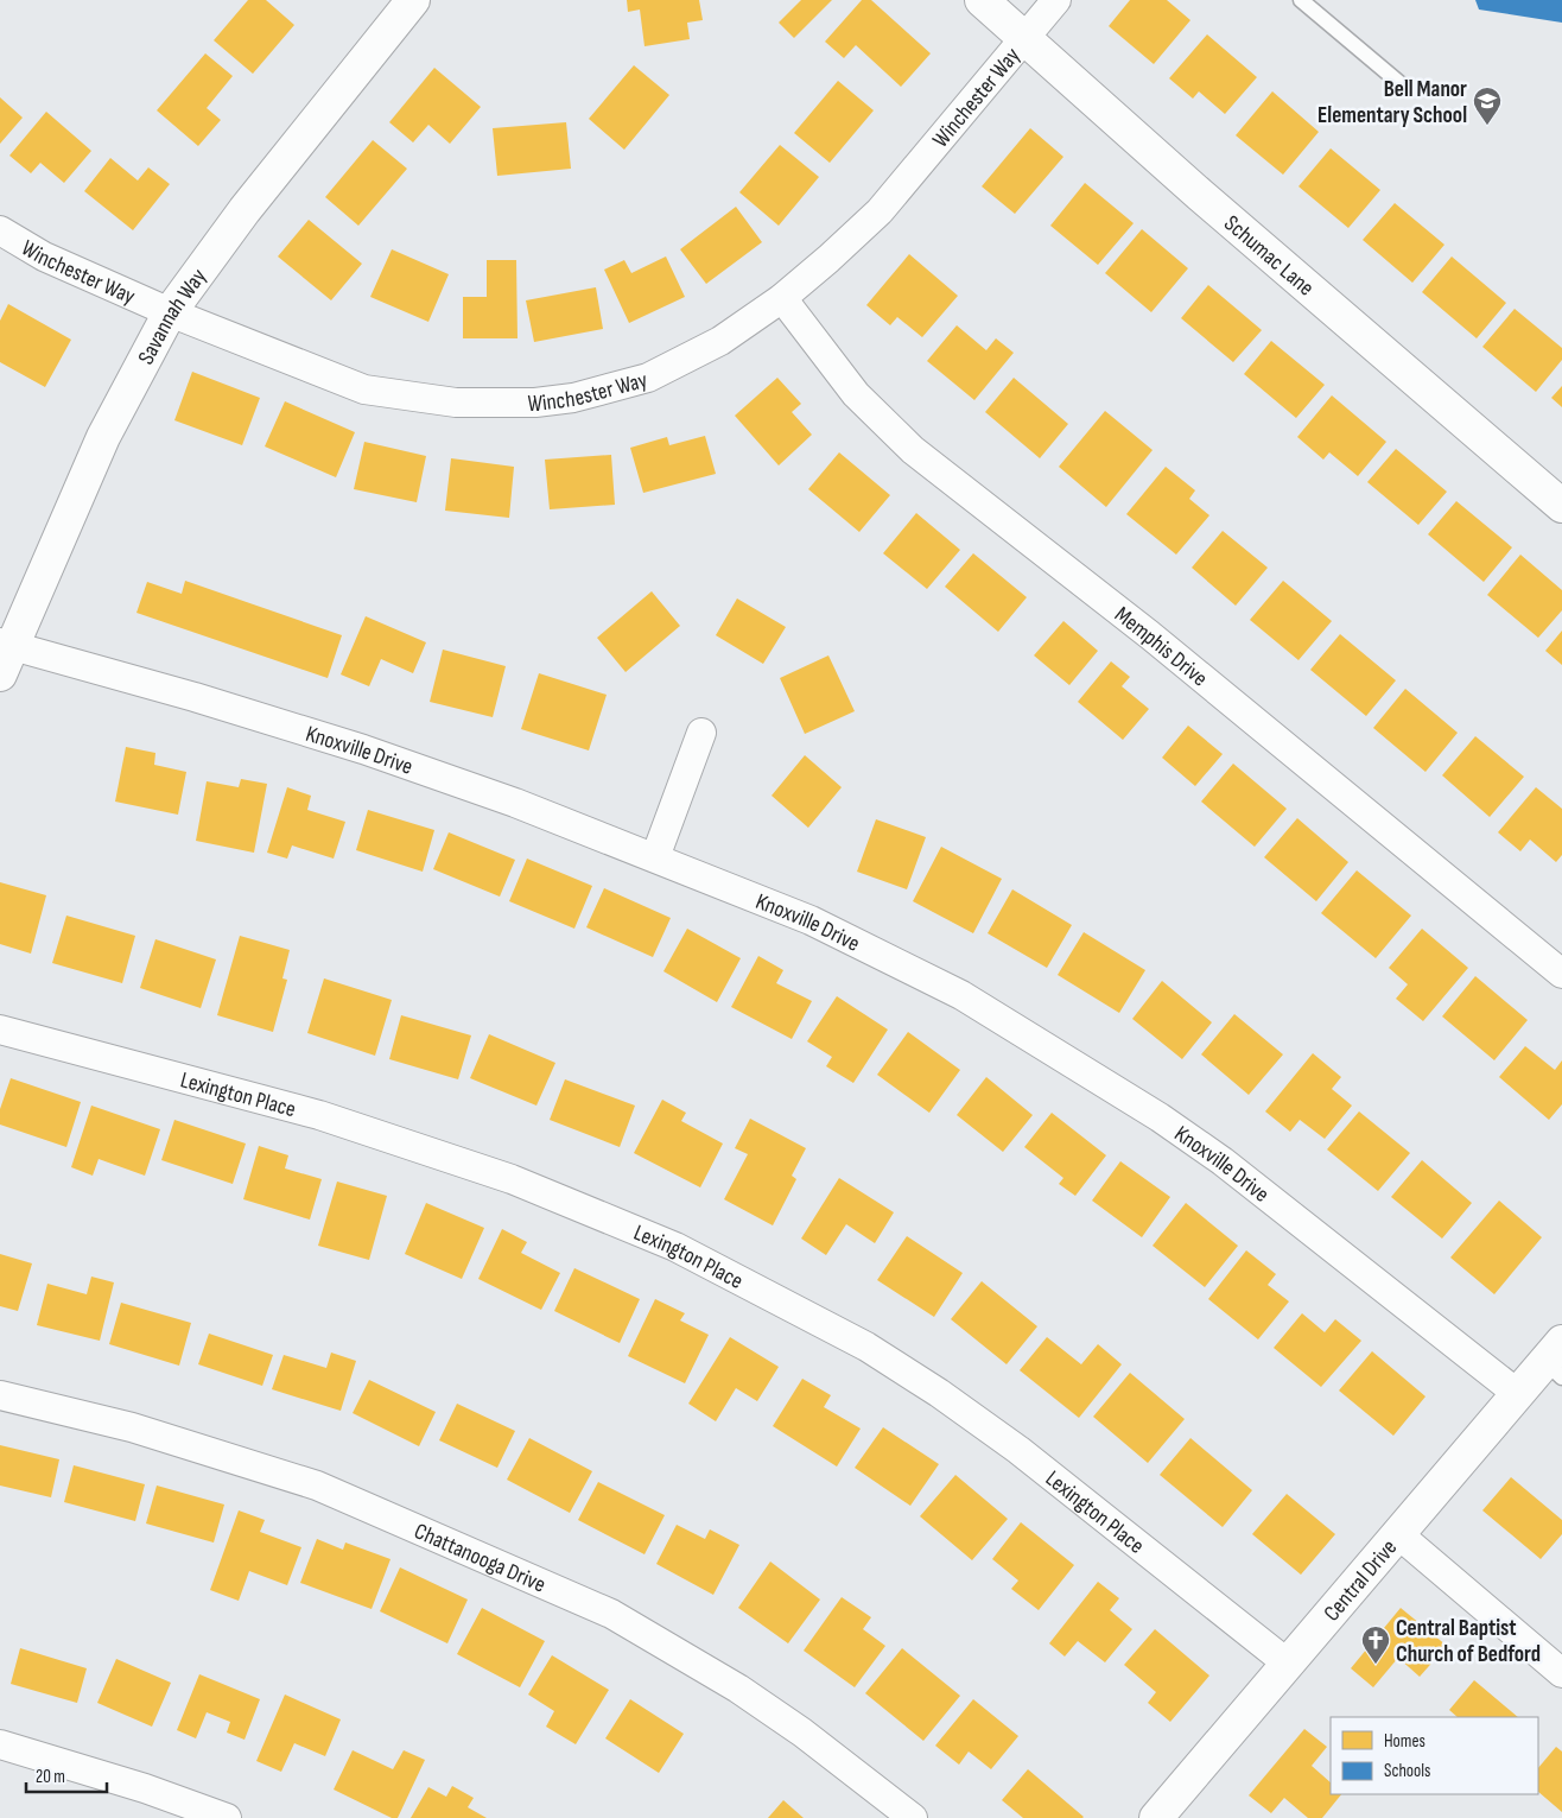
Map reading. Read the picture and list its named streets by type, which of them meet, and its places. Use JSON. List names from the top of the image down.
{
  "streets": {
    "street": [
      "Winchester Way",
      "Schumac Lane",
      "Savannah Way",
      "Memphis Drive",
      "Knoxville Drive",
      "Lexington Place",
      "Chattanooga Drive",
      "Central Drive"
    ]
  },
  "crossings": [
    ["Winchester Way", "Schumac Lane"],
    ["Winchester Way", "Savannah Way"],
    ["Winchester Way", "Memphis Drive"],
    ["Savannah Way", "Knoxville Drive"],
    ["Knoxville Drive", "Central Drive"],
    ["Lexington Place", "Central Drive"]
  ],
  "places": {
    "school or university": ["Bell Manor Elementary School"],
    "church": ["Central Baptist Church of Bedford"]
  },
  "legend": ["Homes", "Schools"],
  "scale_bar": "20 m"
}
